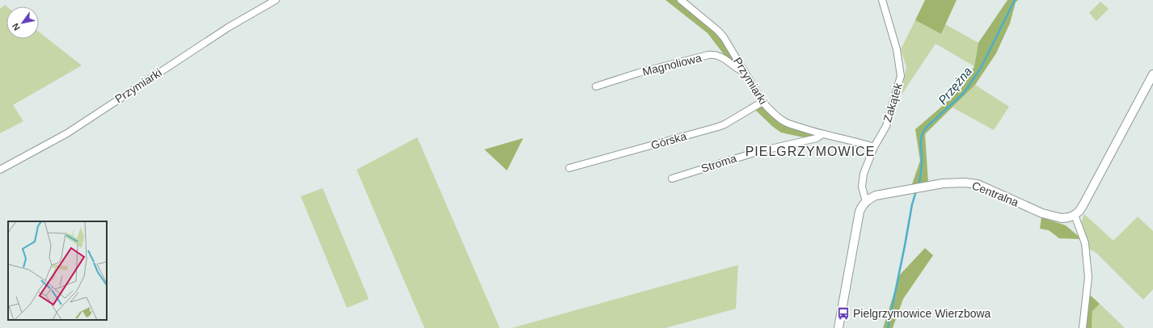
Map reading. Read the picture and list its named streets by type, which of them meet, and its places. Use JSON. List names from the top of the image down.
{
  "streets": {
    "street": [
      "Magnoliowa",
      "Przymiarki",
      "Zakątek",
      "Górska",
      "Stroma",
      "Centralna"
    ]
  },
  "crossings": [
    ["Magnoliowa", "Przymiarki"],
    ["Przymiarki", "Zakątek"],
    ["Przymiarki", "Górska"],
    ["Przymiarki", "Stroma"],
    ["Zakątek", "Centralna"]
  ],
  "districts": ["PIELGRZYMOWICE"],
  "water": ["Przężna"],
  "places": {
    "bus stop": ["Pielgrzymowice Wierzbowa"]
  },
  "north": "bottom left"
}
